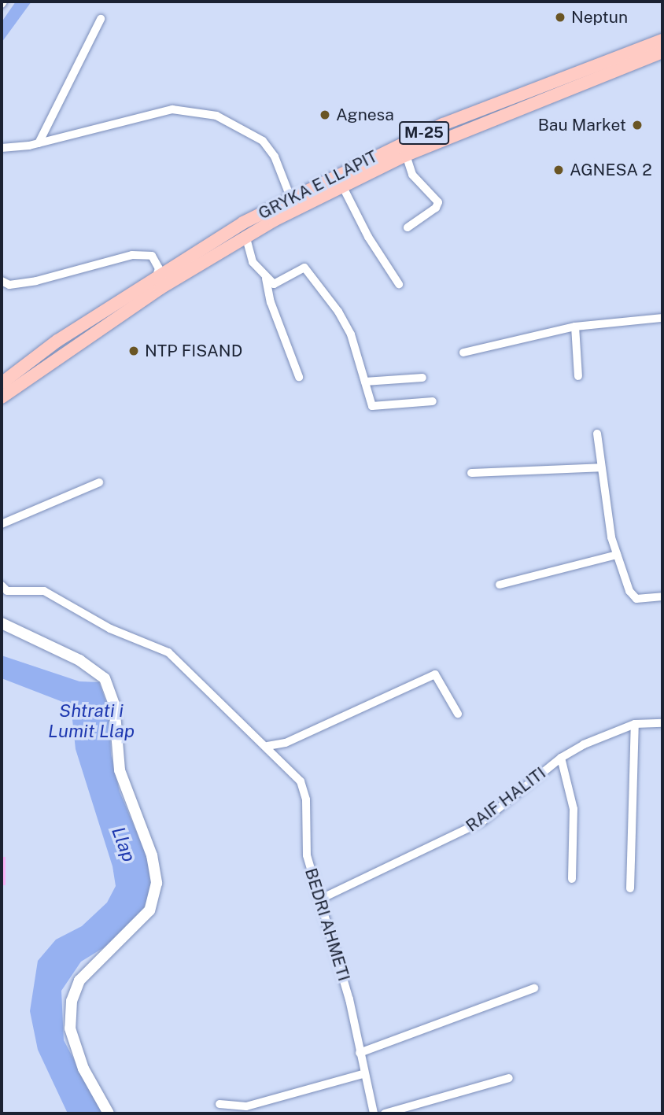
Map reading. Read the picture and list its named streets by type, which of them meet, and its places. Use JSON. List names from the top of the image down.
{
  "streets": {
    "main road": ["M-25", "GRYKA E LLAPIT"],
    "street": ["RAIF HALITI", "BEDRI AHMETI"]
  },
  "crossings": [
    ["RAIF HALITI", "BEDRI AHMETI"]
  ],
  "water": ["Shtrati i Lumit Llap", "Llap"],
  "places": [
    "Neptun",
    "Agnesa",
    "Bau Market",
    "AGNESA 2",
    "NTP FISAND"
  ]
}
